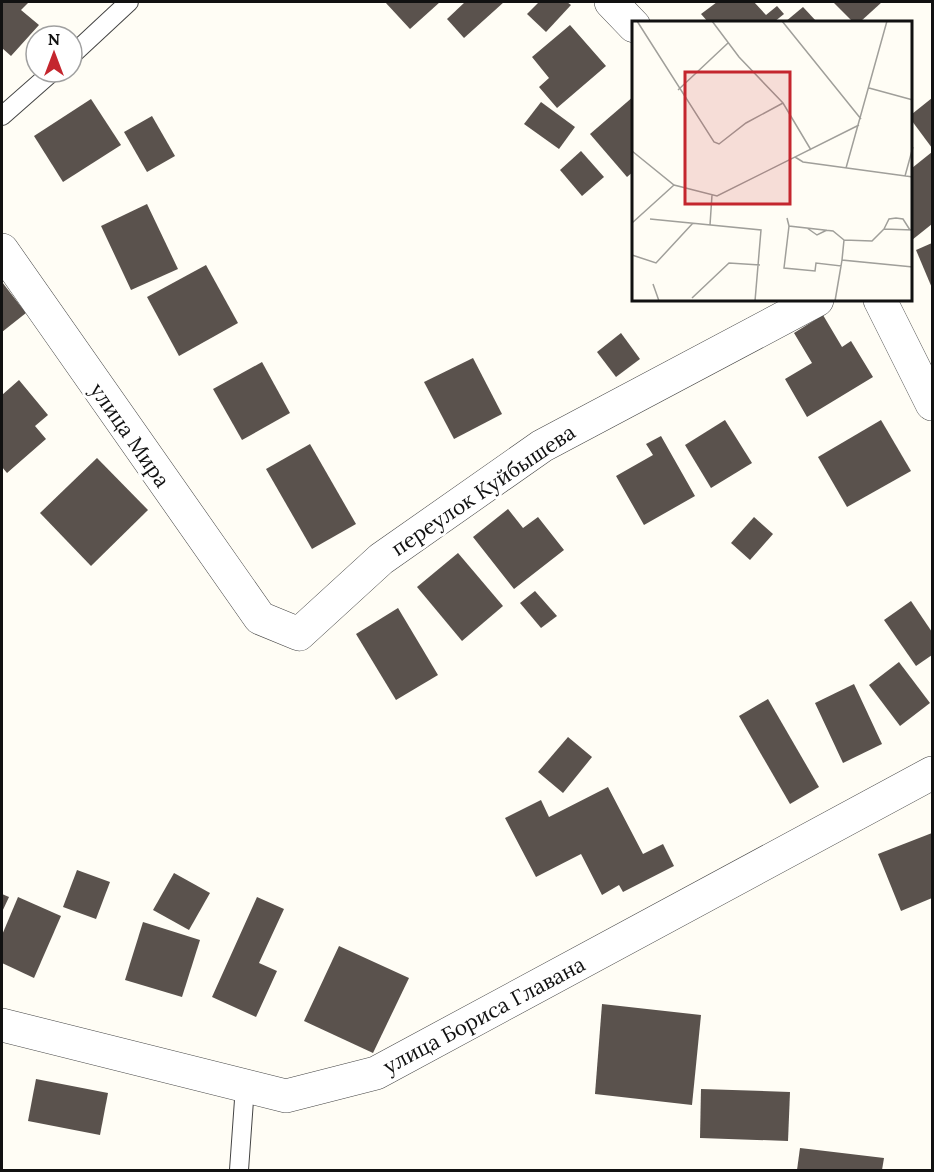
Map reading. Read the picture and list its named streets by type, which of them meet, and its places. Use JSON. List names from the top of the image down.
{
  "streets": {
    "street": ["улица Мира", "переулок Куйбышева", "улица Бориса Главана"]
  },
  "crossings": [
    ["улица Мира", "переулок Куйбышева"]
  ],
  "north": "top"
}
